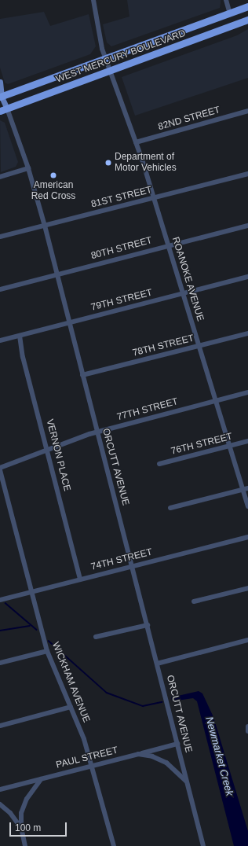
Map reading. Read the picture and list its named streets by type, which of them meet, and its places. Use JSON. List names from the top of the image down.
{
  "streets": {
    "highway": ["WEST MERCURY BOULEVARD"],
    "main road": ["ORCUTT AVENUE"],
    "street": [
      "82ND STREET",
      "81ST STREET",
      "80TH STREET",
      "ROANOKE AVENUE",
      "79TH STREET",
      "78TH STREET",
      "77TH STREET",
      "76TH STREET",
      "VERNON PLACE",
      "74TH STREET",
      "WICKHAM AVENUE",
      "PAUL STREET"
    ]
  },
  "crossings": [
    ["WEST MERCURY BOULEVARD", "ROANOKE AVENUE"],
    ["WEST MERCURY BOULEVARD", "ORCUTT AVENUE"],
    ["82ND STREET", "ROANOKE AVENUE"],
    ["81ST STREET", "ROANOKE AVENUE"],
    ["81ST STREET", "ORCUTT AVENUE"],
    ["80TH STREET", "ROANOKE AVENUE"],
    ["80TH STREET", "ORCUTT AVENUE"],
    ["ROANOKE AVENUE", "79TH STREET"],
    ["ROANOKE AVENUE", "78TH STREET"],
    ["ROANOKE AVENUE", "77TH STREET"],
    ["ROANOKE AVENUE", "76TH STREET"],
    ["79TH STREET", "VERNON PLACE"],
    ["79TH STREET", "ORCUTT AVENUE"],
    ["78TH STREET", "ORCUTT AVENUE"],
    ["77TH STREET", "VERNON PLACE"],
    ["77TH STREET", "ORCUTT AVENUE"],
    ["77TH STREET", "WICKHAM AVENUE"],
    ["VERNON PLACE", "74TH STREET"],
    ["ORCUTT AVENUE", "74TH STREET"],
    ["ORCUTT AVENUE", "PAUL STREET"],
    ["74TH STREET", "WICKHAM AVENUE"],
    ["WICKHAM AVENUE", "PAUL STREET"]
  ],
  "water": ["Newmarket Creek"],
  "places": ["Department of Motor Vehicles", "American Red Cross"],
  "scale_bar": "100 m"
}
